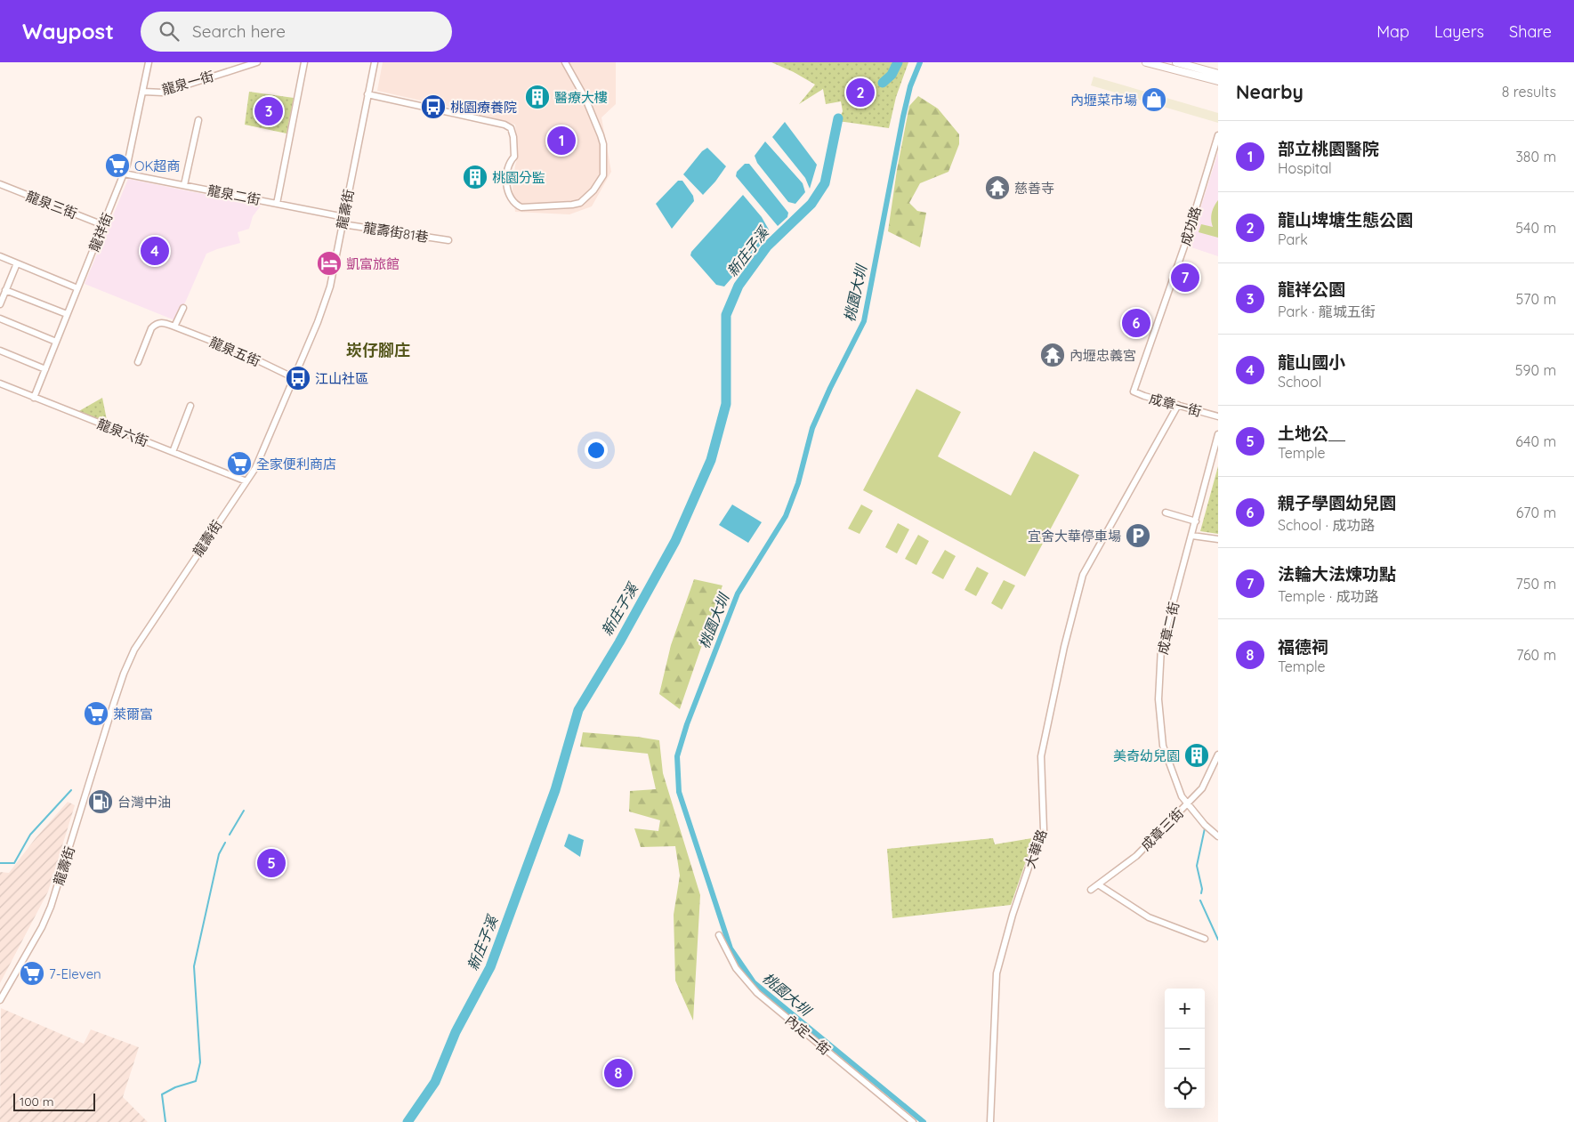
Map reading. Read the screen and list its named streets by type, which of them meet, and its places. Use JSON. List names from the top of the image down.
{
  "streets": {
    "street": [
      "龍泉一街",
      "龍泉二街",
      "龍泉三街",
      "龍壽街",
      "成功路",
      "龍祥街",
      "龍壽街81巷",
      "龍泉五街",
      "成章一街",
      "龍泉六街",
      "成章二街",
      "成章三街",
      "大華路",
      "內定一街"
    ]
  },
  "crossings": [
    ["龍泉一街", "龍祥街"],
    ["龍泉二街", "龍壽街"],
    ["龍泉二街", "龍祥街"],
    ["龍泉三街", "龍祥街"],
    ["龍壽街", "龍壽街81巷"],
    ["龍壽街", "龍泉五街"],
    ["龍壽街", "龍泉六街"],
    ["成功路", "成章一街"],
    ["龍祥街", "龍泉六街"],
    ["成章一街", "大華路"],
    ["成章二街", "成章三街"]
  ],
  "districts": ["崁仔腳庄"],
  "water": ["新庄子溪", "桃園大圳"],
  "places": {
    "building": ["醫療大樓", "桃園分監", "美奇幼兒園"],
    "shop": ["內壢菜市場"],
    "bus stop": ["桃園療養院", "江山社區"],
    "supermarket": [
      "OK超商",
      "全家便利商店",
      "萊爾富",
      "7-Eleven"
    ],
    "temple": ["慈善寺", "內壢忠義宮"],
    "hotel": ["凱富旅館"],
    "parking": ["宜舍大華停車場"],
    "fuel station": ["台灣中油"]
  },
  "scale_bar": "100 m",
  "page": {
    "header": "Waypost",
    "search": "Search here",
    "nav": ["Map", "Layers", "Share"],
    "heading": ["Nearby", "8 results"],
    "pins": [
      "2",
      "3",
      "1",
      "4",
      "7",
      "6",
      "5",
      "8"
    ],
    "list": [
      {
        "mark": "1",
        "name": "部立桃園醫院",
        "note": "Hospital",
        "value": "380 m"
      },
      {
        "mark": "2",
        "name": "龍山埤塘生態公園",
        "note": "Park",
        "value": "540 m"
      },
      {
        "mark": "3",
        "name": "龍祥公園",
        "note": "Park · 龍城五街",
        "value": "570 m"
      },
      {
        "mark": "4",
        "name": "龍山國小",
        "note": "School",
        "value": "590 m"
      },
      {
        "mark": "5",
        "name": "土地公＿",
        "note": "Temple",
        "value": "640 m"
      },
      {
        "mark": "6",
        "name": "親子學園幼兒園",
        "note": "School · 成功路",
        "value": "670 m"
      },
      {
        "mark": "7",
        "name": "法輪大法煉功點",
        "note": "Temple · 成功路",
        "value": "750 m"
      },
      {
        "mark": "8",
        "name": "福德祠",
        "note": "Temple",
        "value": "760 m"
      }
    ],
    "map_buttons": ["+", "−"],
    "scale": "100 m"
  }
}
